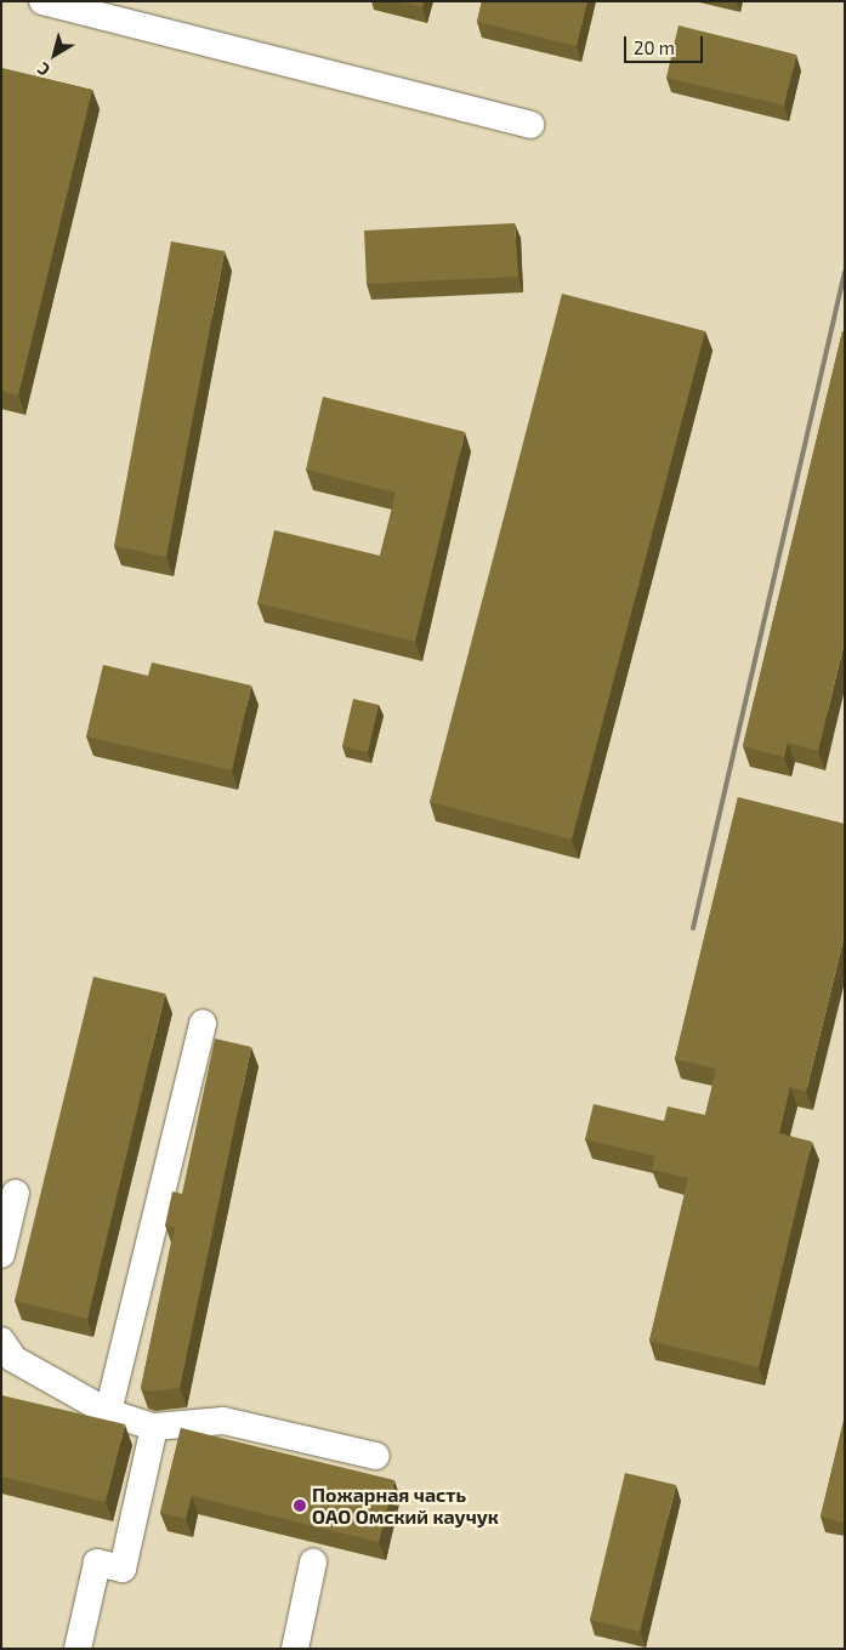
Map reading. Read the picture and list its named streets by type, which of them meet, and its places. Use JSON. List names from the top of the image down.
{
  "places": ["Пожарная часть ОАО Омский каучук"],
  "scale_bar": "20 m",
  "north": "bottom left"
}
